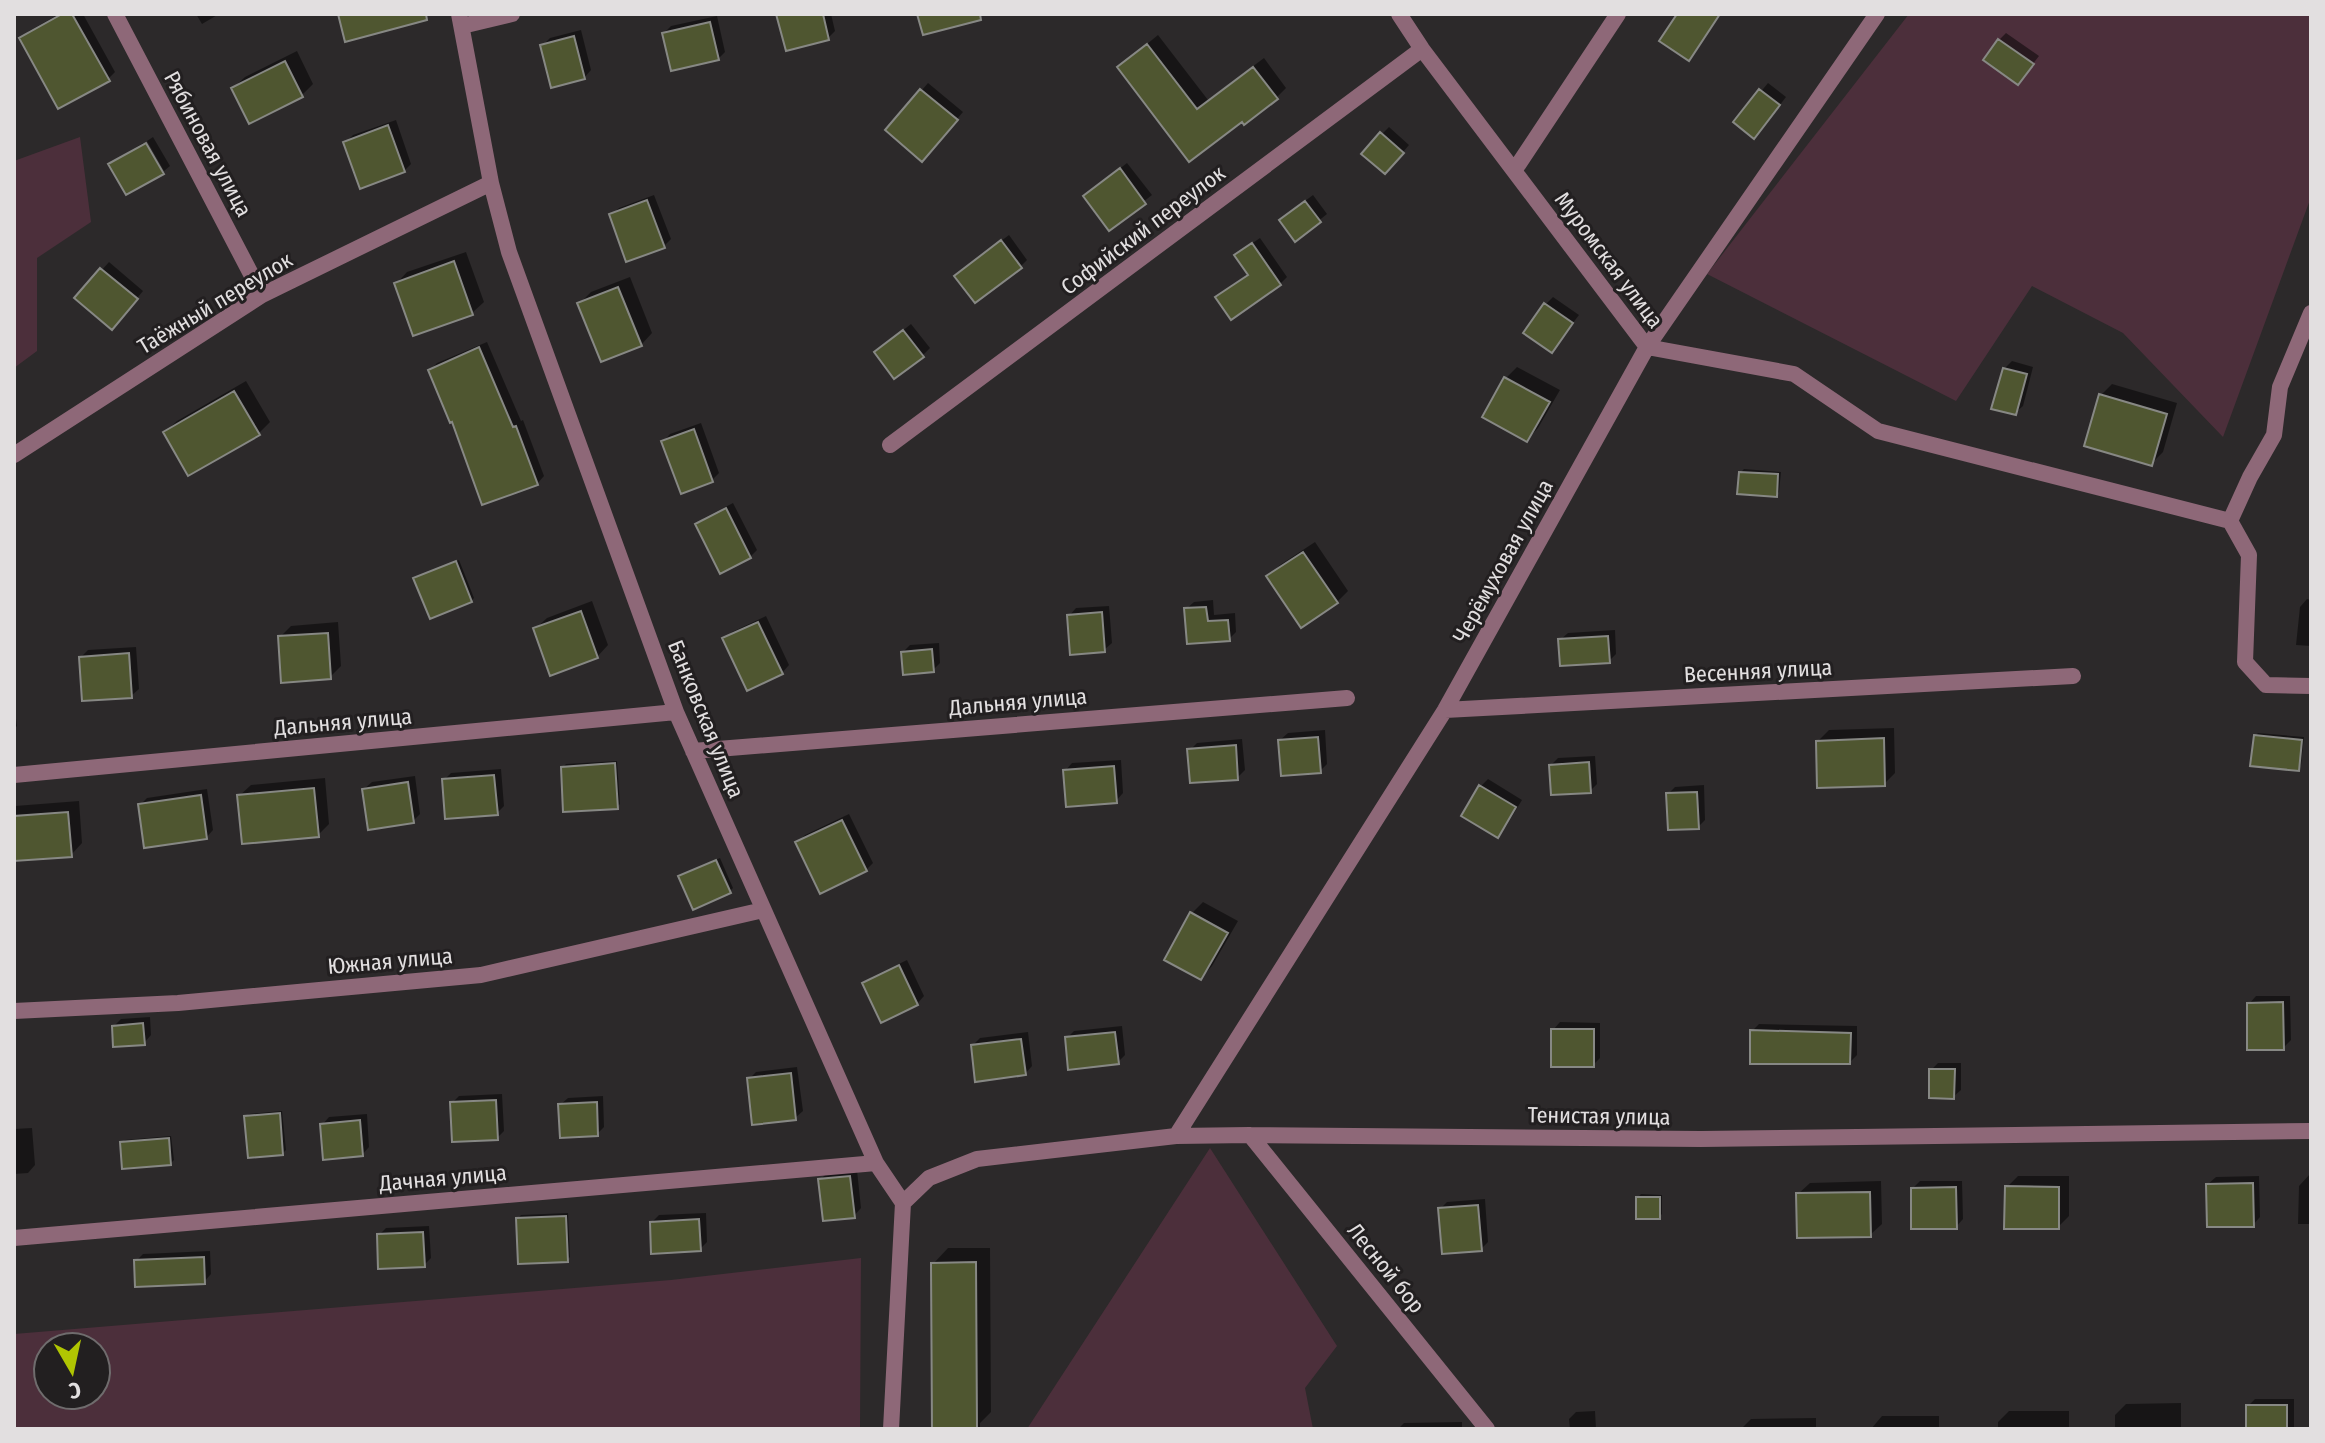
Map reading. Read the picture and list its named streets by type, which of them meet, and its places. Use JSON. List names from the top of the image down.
{
  "streets": {
    "street": [
      "Рябиновая улица",
      "Софийский переулок",
      "Муромская улица",
      "Таёжный переулок",
      "Черёмуховая улица",
      "Весенняя улица",
      "Дальняя улица",
      "Банковская улица",
      "Южная улица",
      "Тенистая улица",
      "Дачная улица",
      "Лесной бор"
    ]
  },
  "crossings": [
    ["Рябиновая улица", "Таёжный переулок"],
    ["Софийский переулок", "Муромская улица"],
    ["Муромская улица", "Черёмуховая улица"],
    ["Таёжный переулок", "Банковская улица"],
    ["Черёмуховая улица", "Весенняя улица"],
    ["Черёмуховая улица", "Тенистая улица"],
    ["Дальняя улица", "Банковская улица"],
    ["Банковская улица", "Южная улица"],
    ["Банковская улица", "Тенистая улица"],
    ["Банковская улица", "Дачная улица"],
    ["Тенистая улица", "Лесной бор"]
  ],
  "north": "bottom"
}
